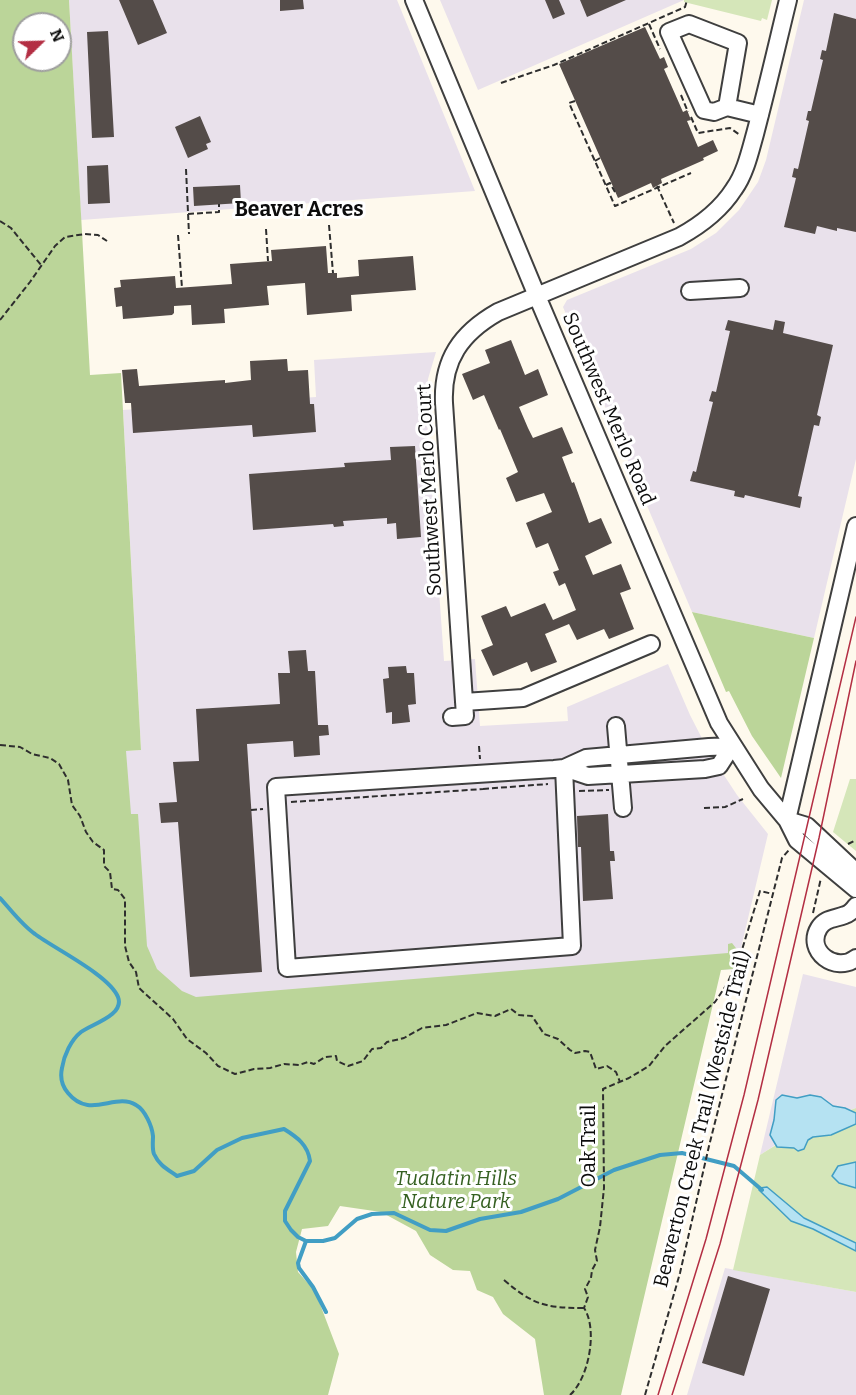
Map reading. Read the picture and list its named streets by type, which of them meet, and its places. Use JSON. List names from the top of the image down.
{
  "streets": {
    "street": ["Southwest Merlo Road", "Southwest Merlo Court"],
    "path": ["Beaverton Creek Trail (Westside Trail)", "Oak Trail"]
  },
  "crossings": [
    ["Southwest Merlo Road", "Southwest Merlo Court"],
    ["Beaverton Creek Trail (Westside Trail)", "Oak Trail"]
  ],
  "districts": ["Beaver Acres"],
  "parks": ["Tualatin Hills Nature Park"],
  "north": "top right"
}
